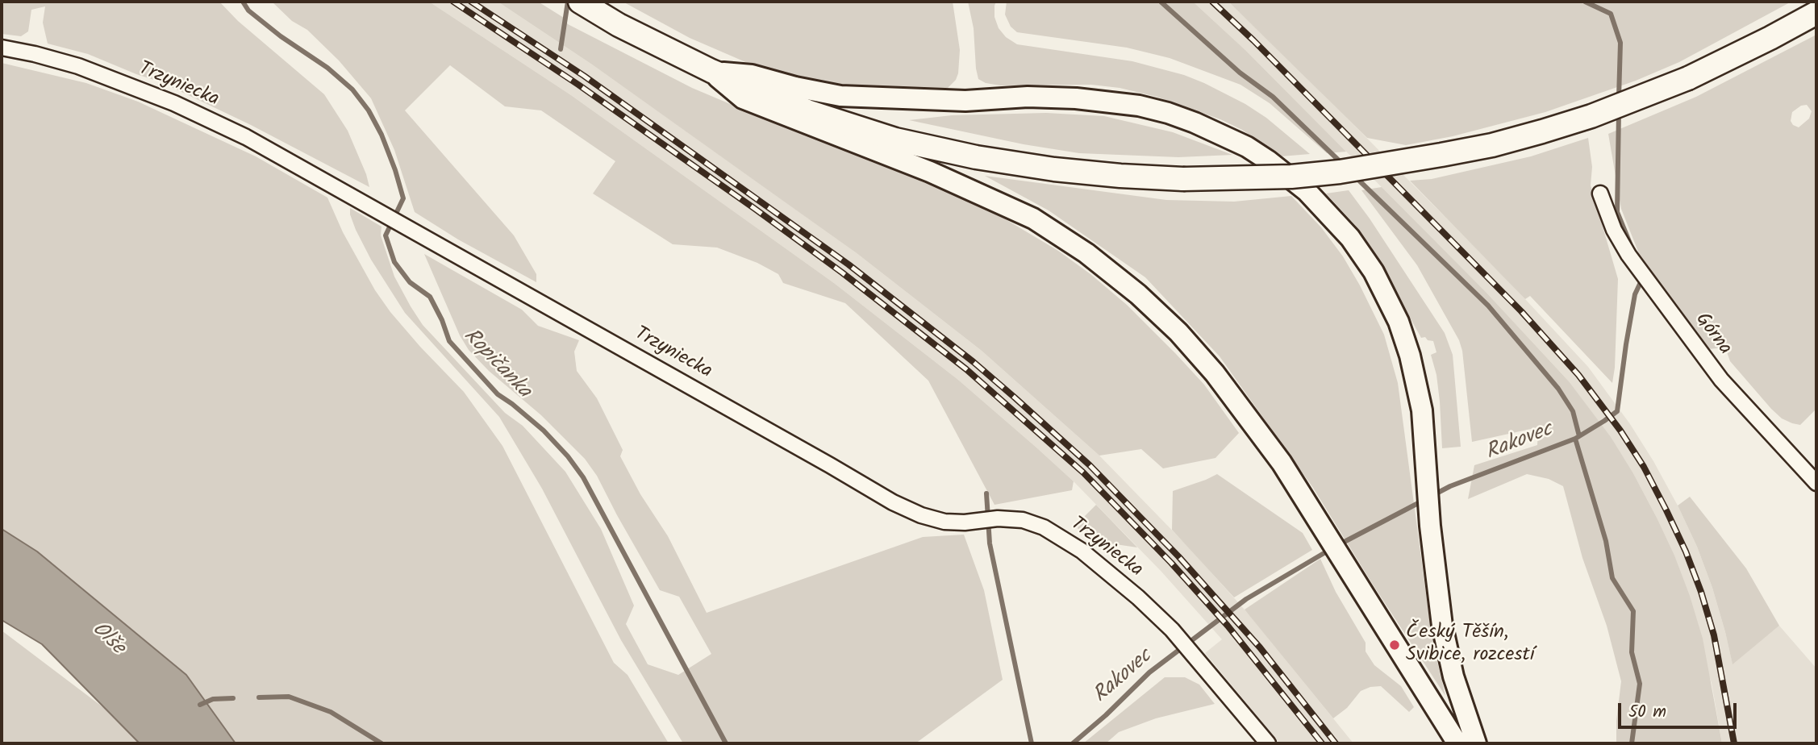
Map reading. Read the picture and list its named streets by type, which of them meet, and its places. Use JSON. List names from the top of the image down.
{
  "streets": {
    "street": ["Trzyniecka", "Górna"]
  },
  "water": ["Ropičanka", "Rakovec", "Olše"],
  "places": ["Český Těšín, Svibice, rozcestí"],
  "scale_bar": "50 m"
}
